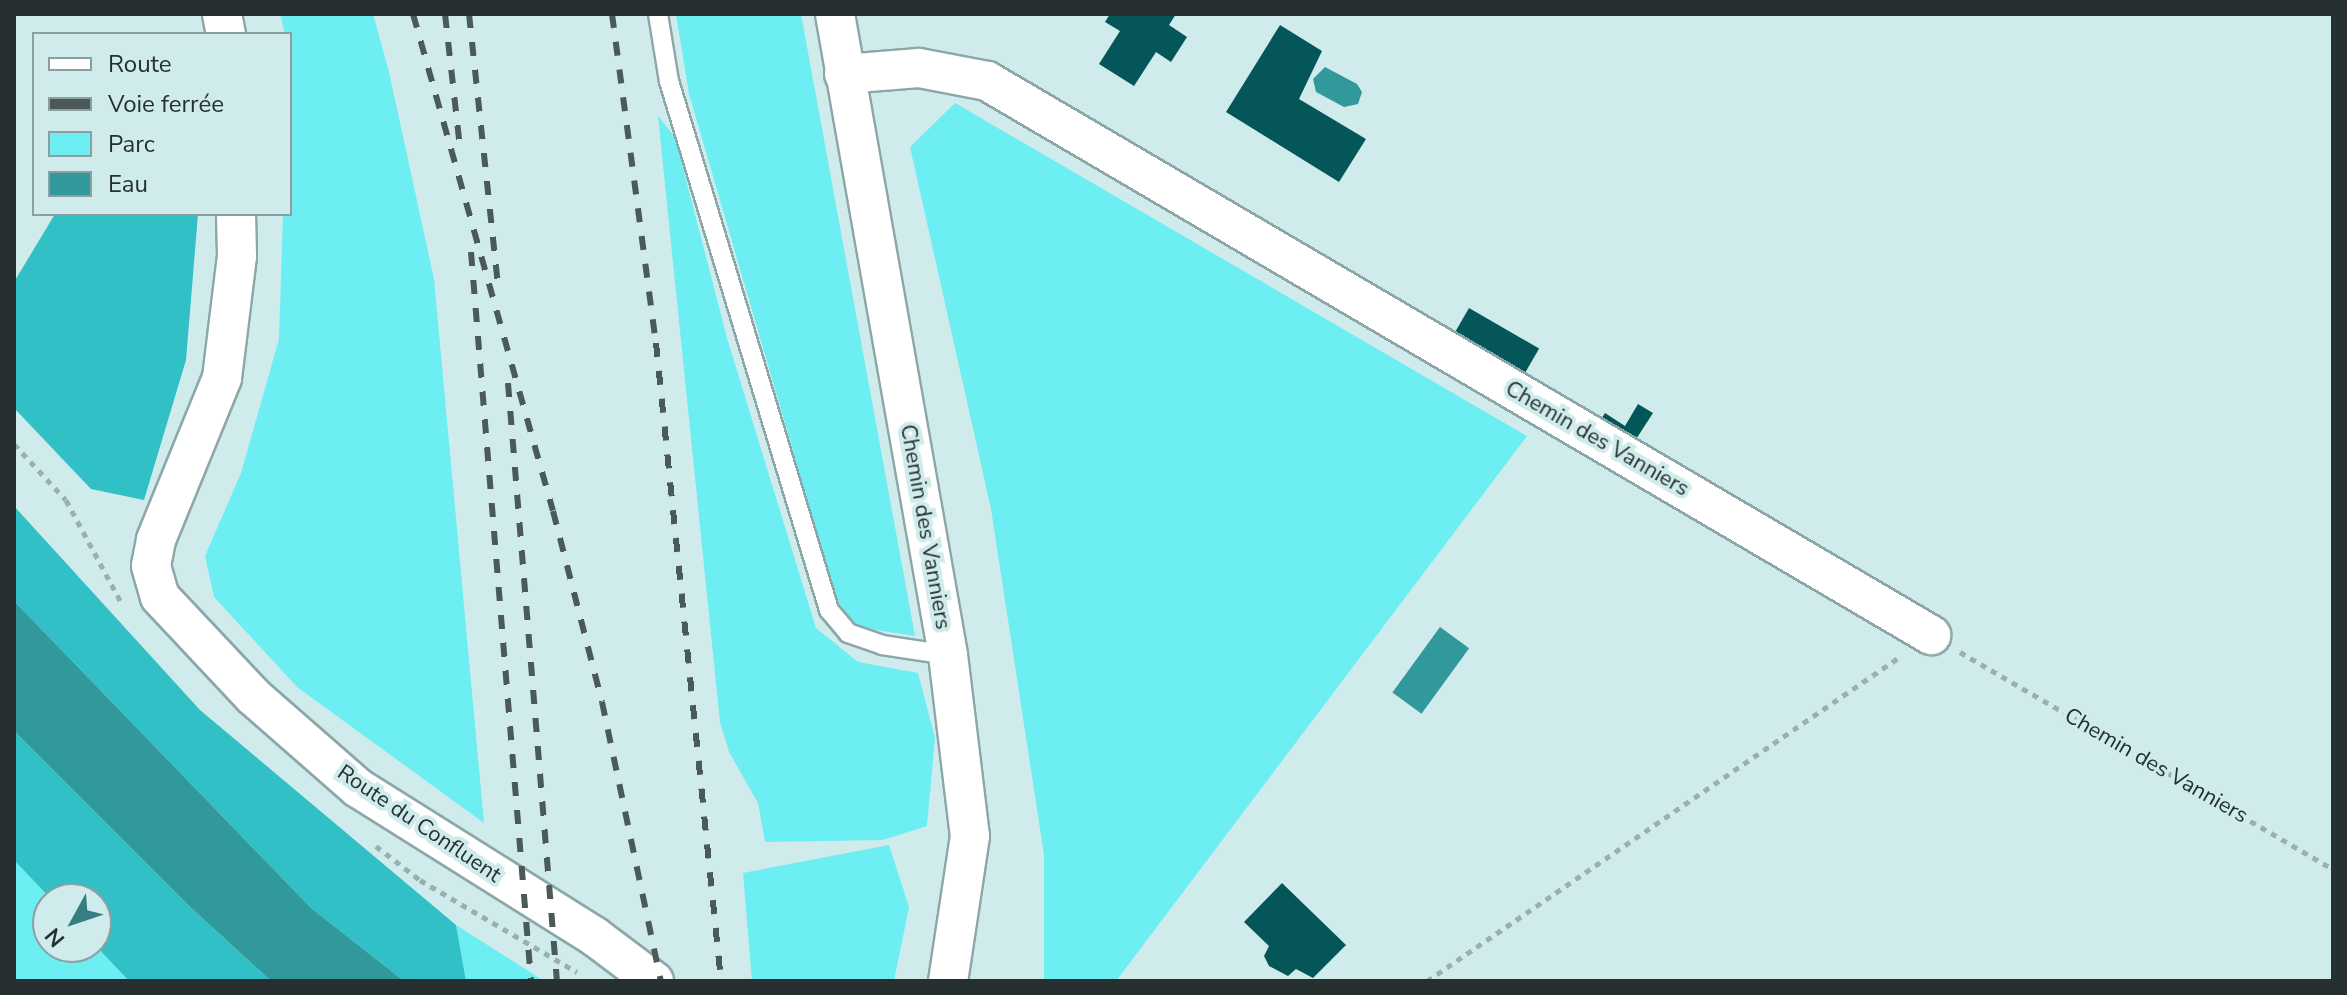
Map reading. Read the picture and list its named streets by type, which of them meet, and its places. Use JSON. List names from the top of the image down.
{
  "streets": {
    "street": ["Chemin des Vanniers", "Route du Confluent"]
  },
  "legend": [
    "Route",
    "Voie ferrée",
    "Parc",
    "Eau"
  ],
  "north": "bottom left"
}
